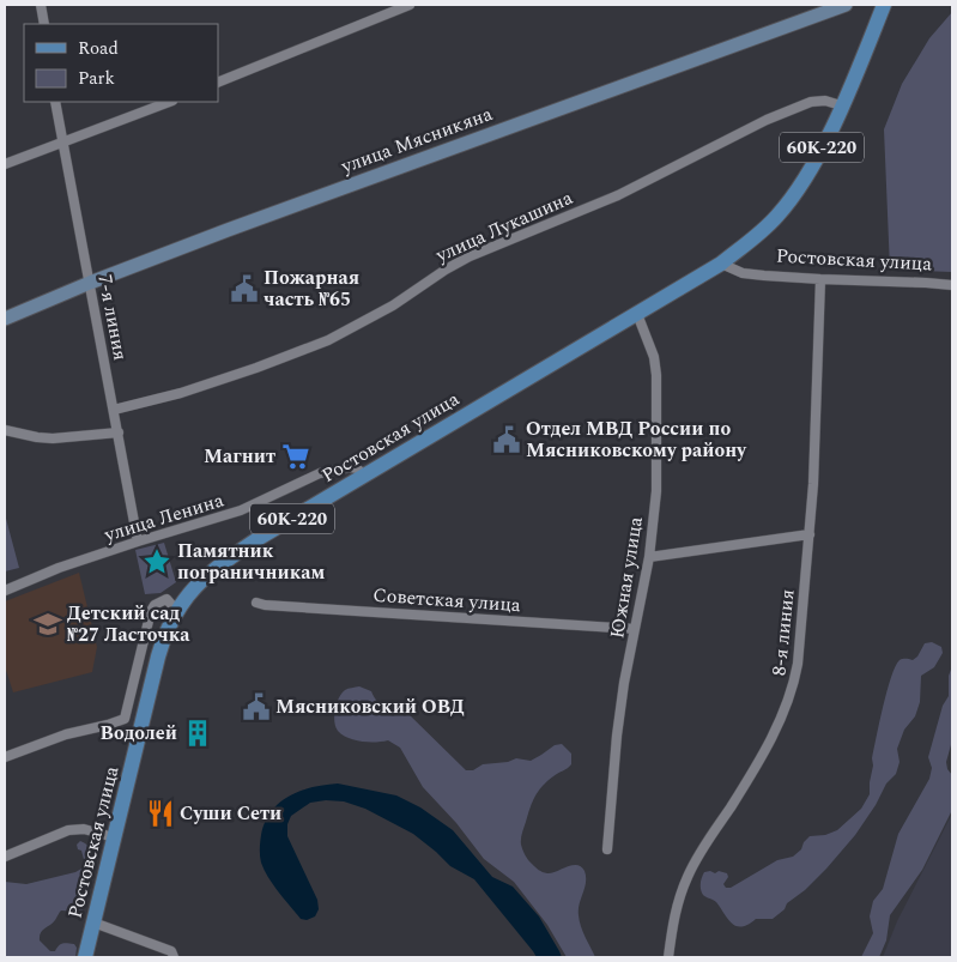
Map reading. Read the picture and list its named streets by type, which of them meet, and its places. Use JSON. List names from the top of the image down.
{
  "streets": {
    "main road": ["60К-220", "Ростовская улица"],
    "street": [
      "улица Мясникяна",
      "улица Лукашина",
      "7-я линия",
      "улица Ленина",
      "Южная улица",
      "Советская улица",
      "8-я линия"
    ]
  },
  "crossings": [
    ["улица Мясникяна", "7-я линия"],
    ["улица Лукашина", "Ростовская улица"],
    ["улица Лукашина", "7-я линия"],
    ["Ростовская улица", "улица Ленина"],
    ["Ростовская улица", "Южная улица"],
    ["Ростовская улица", "8-я линия"],
    ["7-я линия", "улица Ленина"],
    ["Южная улица", "Советская улица"]
  ],
  "places": {
    "public building": ["Пожарная часть №65", "Отдел МВД России по Мясниковскому району", "Мясниковский ОВД"],
    "supermarket": ["Магнит"],
    "place": ["Памятник пограничникам"],
    "school or university": ["Детский сад №27 Ласточка"],
    "building": ["Водолей"],
    "restaurant": ["Суши Сети"]
  },
  "legend": ["Road", "Park"]
}
